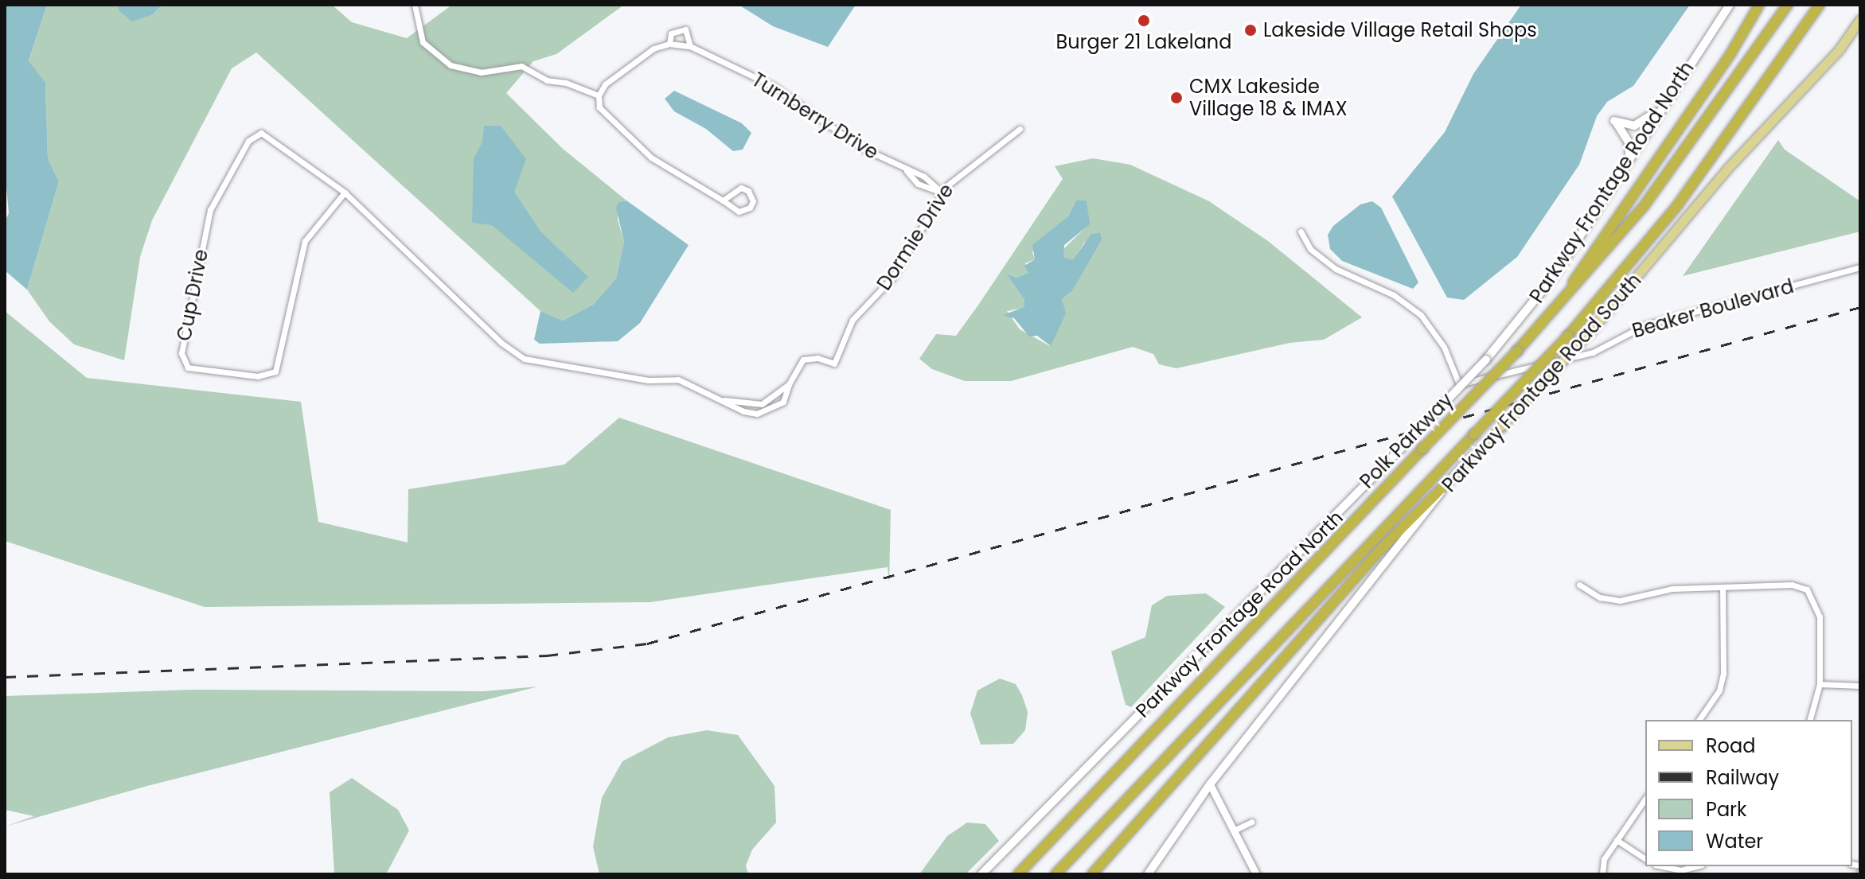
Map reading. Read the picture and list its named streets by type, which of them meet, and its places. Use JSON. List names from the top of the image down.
{
  "streets": {
    "highway": ["Polk Parkway"],
    "main road": ["Parkway Frontage Road North", "Parkway Frontage Road South"],
    "street": [
      "Turnberry Drive",
      "Dormie Drive",
      "Cup Drive",
      "Beaker Boulevard"
    ]
  },
  "crossings": [
    ["Turnberry Drive", "Dormie Drive"]
  ],
  "places": ["Burger 21 Lakeland", "Lakeside Village Retail Shops", "CMX Lakeside Village 18 & IMAX"],
  "legend": [
    "Road",
    "Railway",
    "Park",
    "Water"
  ]
}
